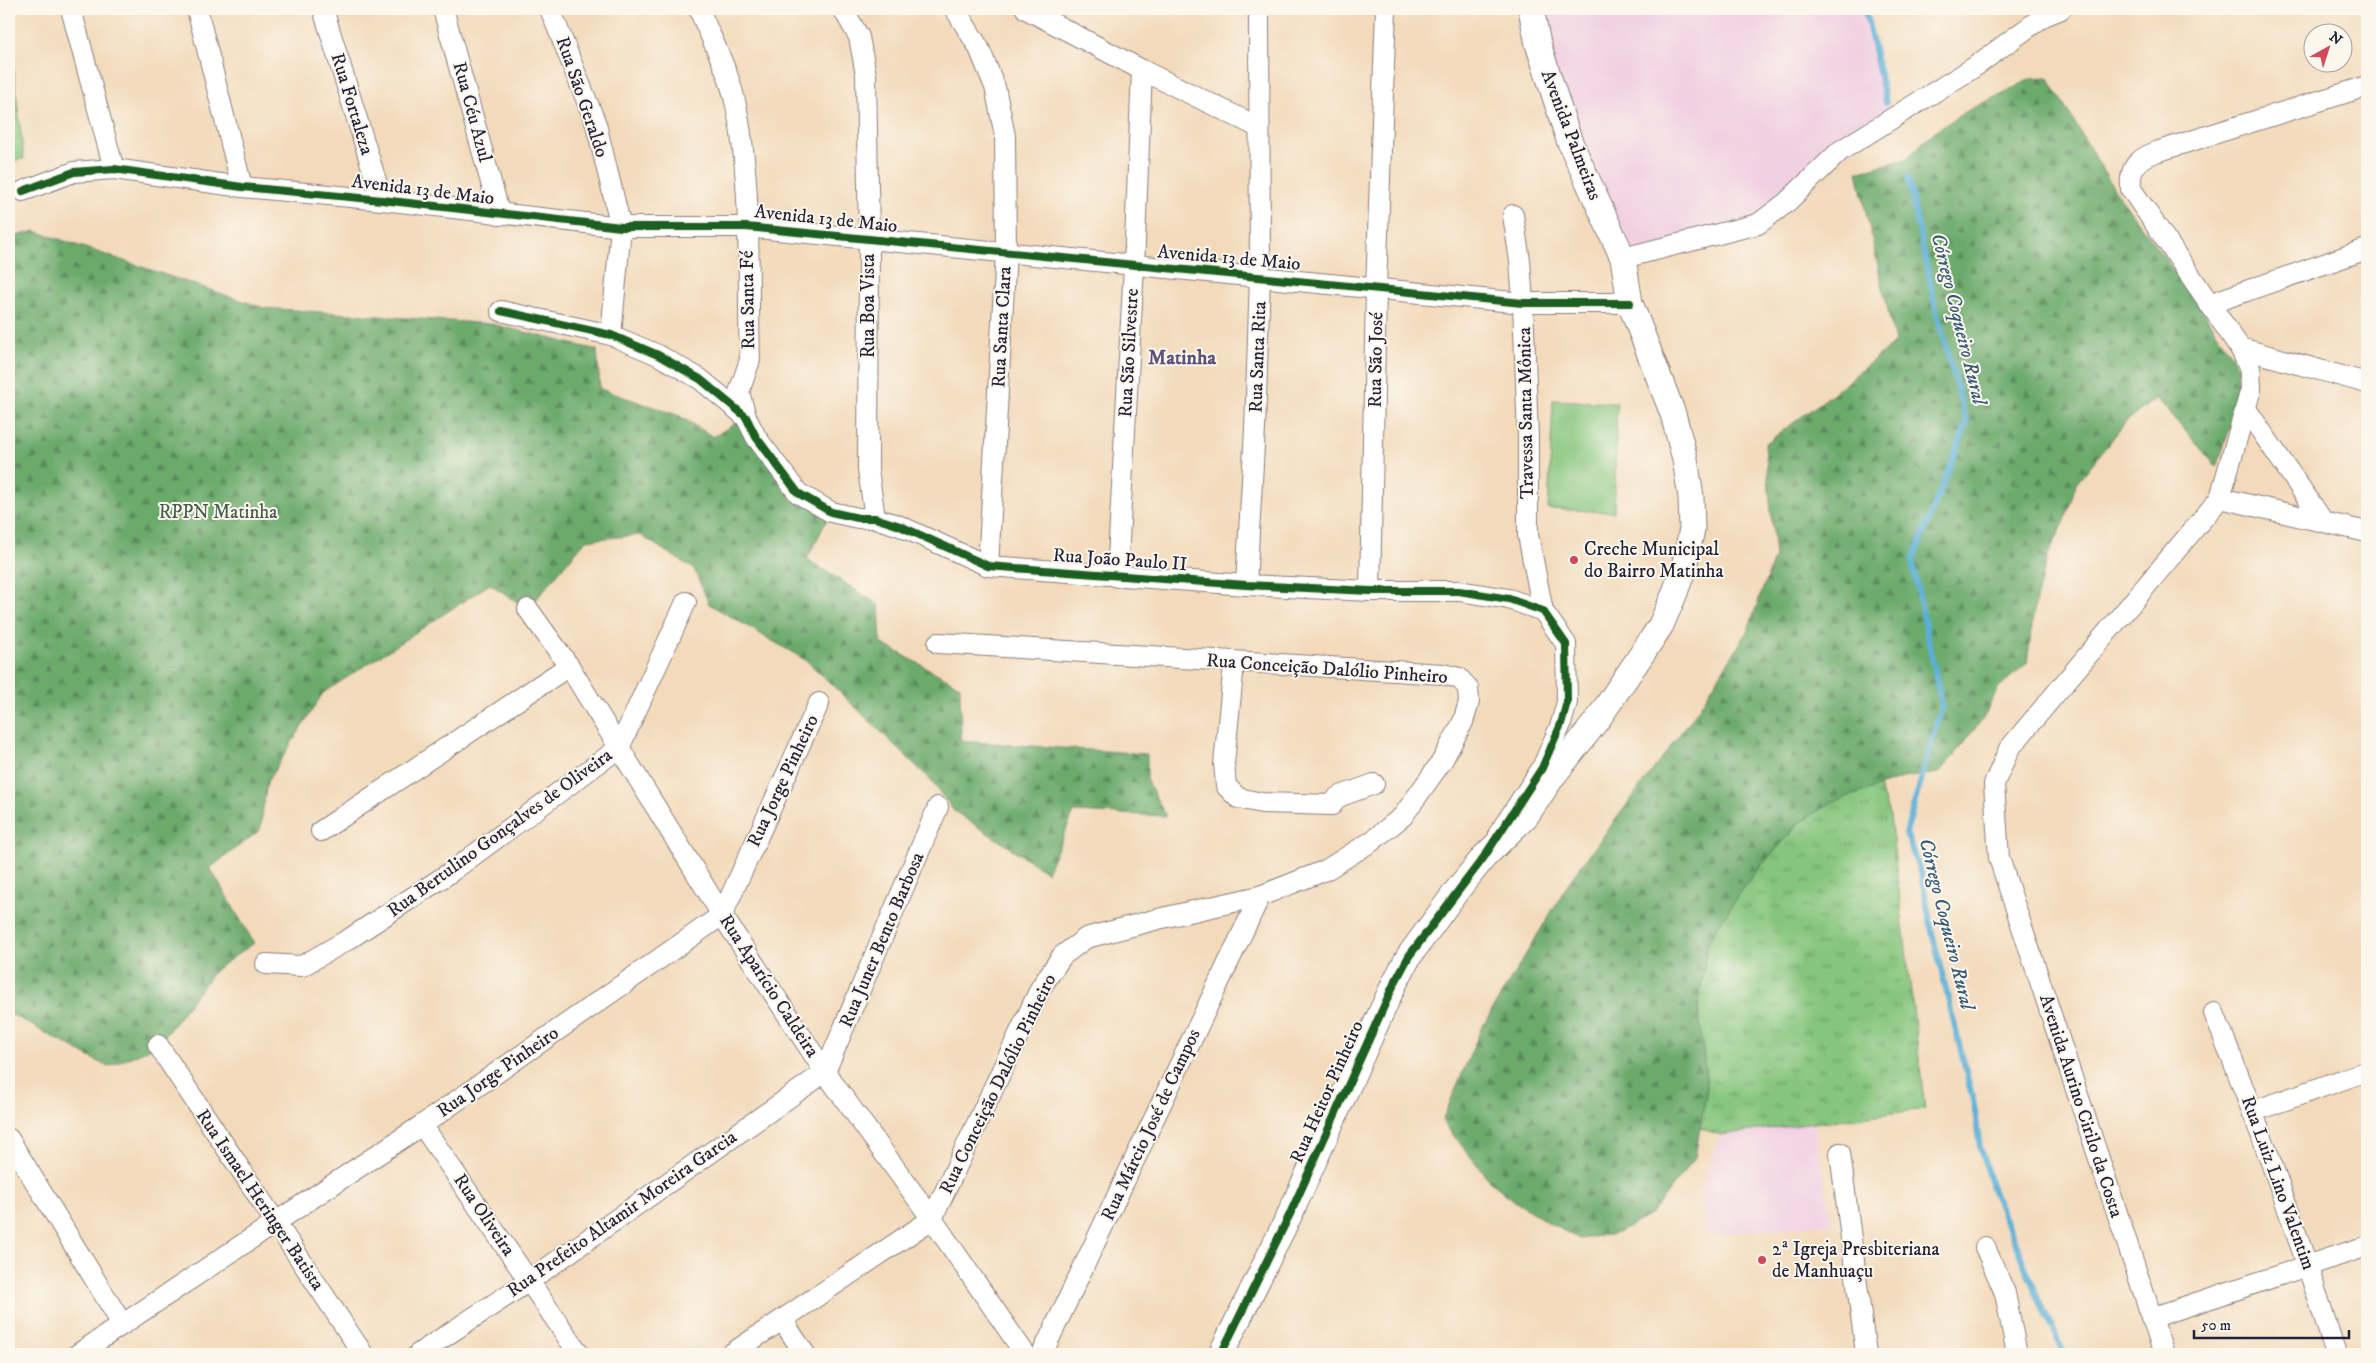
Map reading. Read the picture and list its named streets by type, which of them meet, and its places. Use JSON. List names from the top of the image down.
{
  "streets": {
    "street": [
      "Rua São Geraldo",
      "Rua Fortaleza",
      "Rua Céu Azul",
      "Avenida Palmeiras",
      "Avenida 13 de Maio",
      "Rua Santa Fé",
      "Rua Boa Vista",
      "Rua Santa Clara",
      "Rua São Silvestre",
      "Rua Santa Rita",
      "Rua São José",
      "Travessa Santa Mônica",
      "Rua João Paulo II",
      "Rua Conceição Dalólio Pinheiro",
      "Rua Jorge Pinheiro",
      "Rua Bertulino Gonçalves de Oliveira",
      "Rua Juner Bento Barbosa",
      "Rua Aparício Caldeira",
      "Rua Heitor Pinheiro",
      "Avenida Aurino Cirilo da Costa",
      "Rua Márcio José de Campos",
      "Rua Luiz Lino Valentim",
      "Rua Ismael Heringer Batista",
      "Rua Prefeito Altamir Moreira Garcia",
      "Rua Oliveira"
    ]
  },
  "crossings": [
    ["Rua São Geraldo", "Avenida 13 de Maio"],
    ["Rua São Geraldo", "Rua João Paulo II"],
    ["Rua Fortaleza", "Avenida 13 de Maio"],
    ["Rua Céu Azul", "Avenida 13 de Maio"],
    ["Avenida Palmeiras", "Avenida 13 de Maio"],
    ["Avenida Palmeiras", "Rua Heitor Pinheiro"],
    ["Avenida 13 de Maio", "Rua Santa Fé"],
    ["Avenida 13 de Maio", "Rua Boa Vista"],
    ["Avenida 13 de Maio", "Rua Santa Clara"],
    ["Avenida 13 de Maio", "Rua São Silvestre"],
    ["Avenida 13 de Maio", "Rua Santa Rita"],
    ["Avenida 13 de Maio", "Rua São José"],
    ["Avenida 13 de Maio", "Travessa Santa Mônica"],
    ["Avenida 13 de Maio", "Rua Heitor Pinheiro"],
    ["Rua Santa Fé", "Rua João Paulo II"],
    ["Rua Boa Vista", "Rua João Paulo II"],
    ["Rua Santa Clara", "Rua João Paulo II"],
    ["Rua São Silvestre", "Rua João Paulo II"],
    ["Rua Santa Rita", "Rua João Paulo II"],
    ["Rua São José", "Rua João Paulo II"],
    ["Travessa Santa Mônica", "Rua João Paulo II"],
    ["Rua Conceição Dalólio Pinheiro", "Rua Aparício Caldeira"],
    ["Rua Conceição Dalólio Pinheiro", "Rua Márcio José de Campos"],
    ["Rua Jorge Pinheiro", "Rua Aparício Caldeira"],
    ["Rua Jorge Pinheiro", "Rua Ismael Heringer Batista"],
    ["Rua Jorge Pinheiro", "Rua Oliveira"],
    ["Rua Bertulino Gonçalves de Oliveira", "Rua Aparício Caldeira"],
    ["Rua Juner Bento Barbosa", "Rua Aparício Caldeira"],
    ["Rua Juner Bento Barbosa", "Rua Prefeito Altamir Moreira Garcia"],
    ["Rua Aparício Caldeira", "Rua Prefeito Altamir Moreira Garcia"],
    ["Rua Prefeito Altamir Moreira Garcia", "Rua Oliveira"]
  ],
  "districts": ["Matinha"],
  "water": ["Córrego Coqueiro Rural"],
  "parks": ["RPPN Matinha"],
  "places": ["Creche Municipal do Bairro Matinha", "2ª Igreja Presbiteriana de Manhuaçu"],
  "scale_bar": "50 m",
  "north": "top right"
}
